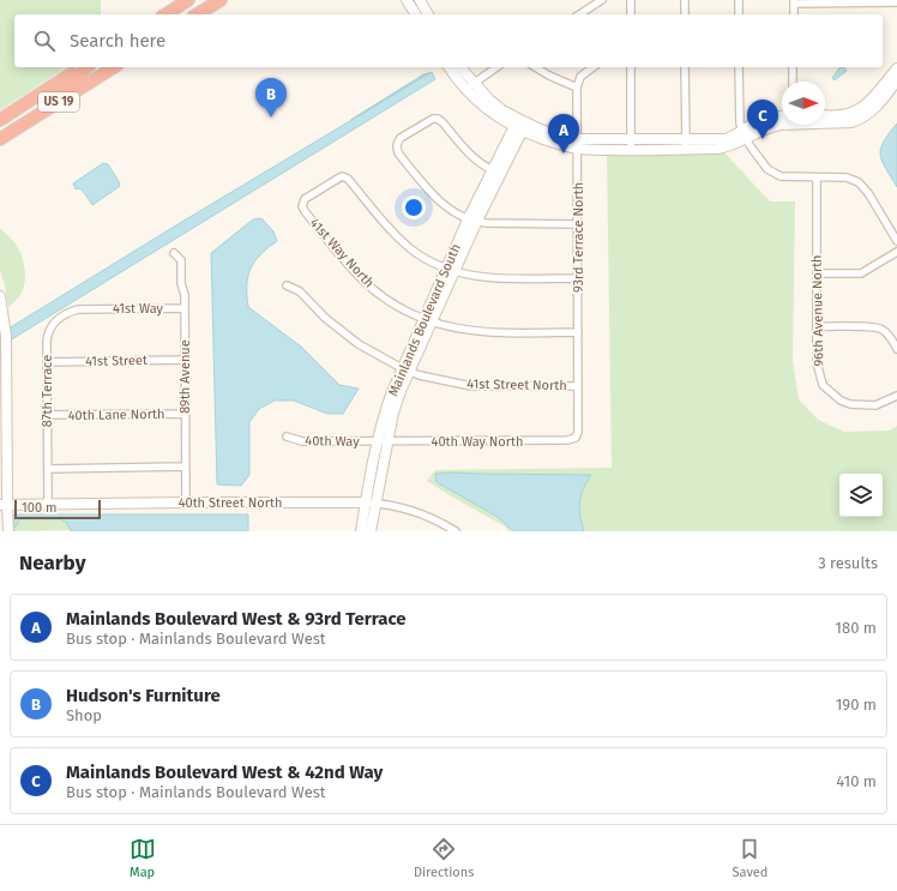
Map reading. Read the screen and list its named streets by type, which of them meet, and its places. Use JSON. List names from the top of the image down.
{
  "streets": {
    "highway": ["US 19"],
    "street": [
      "93rd Terrace North",
      "41st Way North",
      "41st Way",
      "96th Avenue North",
      "Mainlands Boulevard South",
      "41st Street",
      "89th Avenue",
      "41st Street North",
      "87th Terrace",
      "40th Lane North",
      "40th Way",
      "40th Way North",
      "40th Street North"
    ]
  },
  "crossings": [
    ["93rd Terrace North", "41st Way North"],
    ["93rd Terrace North", "41st Street North"],
    ["93rd Terrace North", "40th Way North"],
    ["41st Way North", "Mainlands Boulevard South"],
    ["41st Way", "89th Avenue"],
    ["41st Way", "87th Terrace"],
    ["Mainlands Boulevard South", "41st Street North"],
    ["Mainlands Boulevard South", "40th Way"],
    ["Mainlands Boulevard South", "40th Way North"],
    ["Mainlands Boulevard South", "40th Street North"],
    ["41st Street", "89th Avenue"],
    ["41st Street", "87th Terrace"],
    ["89th Avenue", "40th Lane North"],
    ["89th Avenue", "40th Street North"],
    ["87th Terrace", "40th Lane North"],
    ["87th Terrace", "40th Street North"],
    ["40th Way", "40th Way North"]
  ],
  "scale_bar": "100 m",
  "north": "right",
  "page": {
    "search": "Search here",
    "pins": ["B", "C", "A"],
    "scale": "100 m",
    "heading": ["Nearby", "3 results"],
    "list": [
      {
        "mark": "A",
        "name": "Mainlands Boulevard West & 93rd Terrace",
        "note": "Bus stop · Mainlands Boulevard West",
        "value": "180 m"
      },
      {
        "mark": "B",
        "name": "Hudson's Furniture",
        "note": "Shop",
        "value": "190 m"
      },
      {
        "mark": "C",
        "name": "Mainlands Boulevard West & 42nd Way",
        "note": "Bus stop · Mainlands Boulevard West",
        "value": "410 m"
      }
    ],
    "nav": ["Map", "Directions", "Saved"]
  }
}
